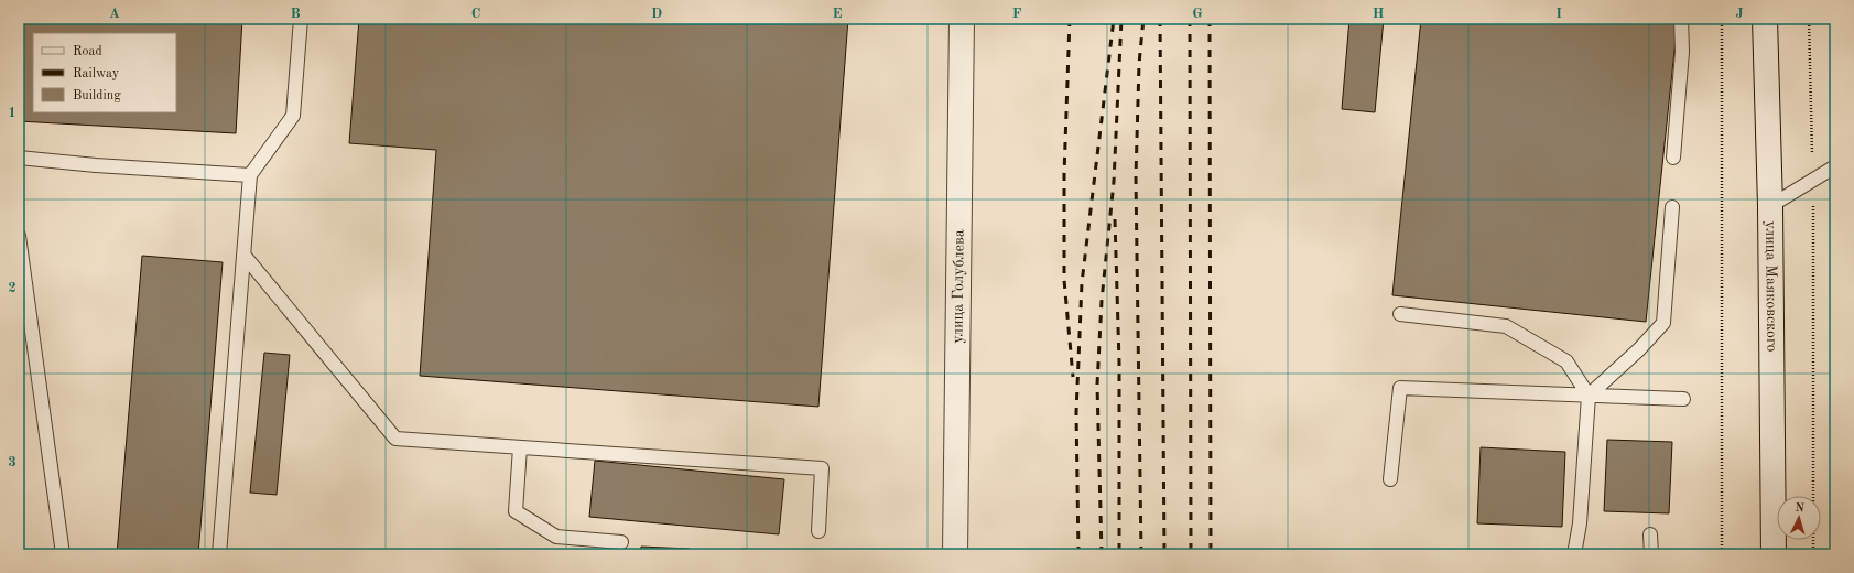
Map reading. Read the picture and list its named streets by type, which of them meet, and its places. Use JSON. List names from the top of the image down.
{
  "streets": {
    "main road": ["улица Голублева", "улица Маяковского"]
  },
  "legend": ["Road", "Railway", "Building"],
  "north": "top",
  "grid": {
    "columns": [
      "A",
      "B",
      "C",
      "D",
      "E",
      "F",
      "G",
      "H",
      "I",
      "J"
    ],
    "rows": ["1", "2", "3"]
  }
}
